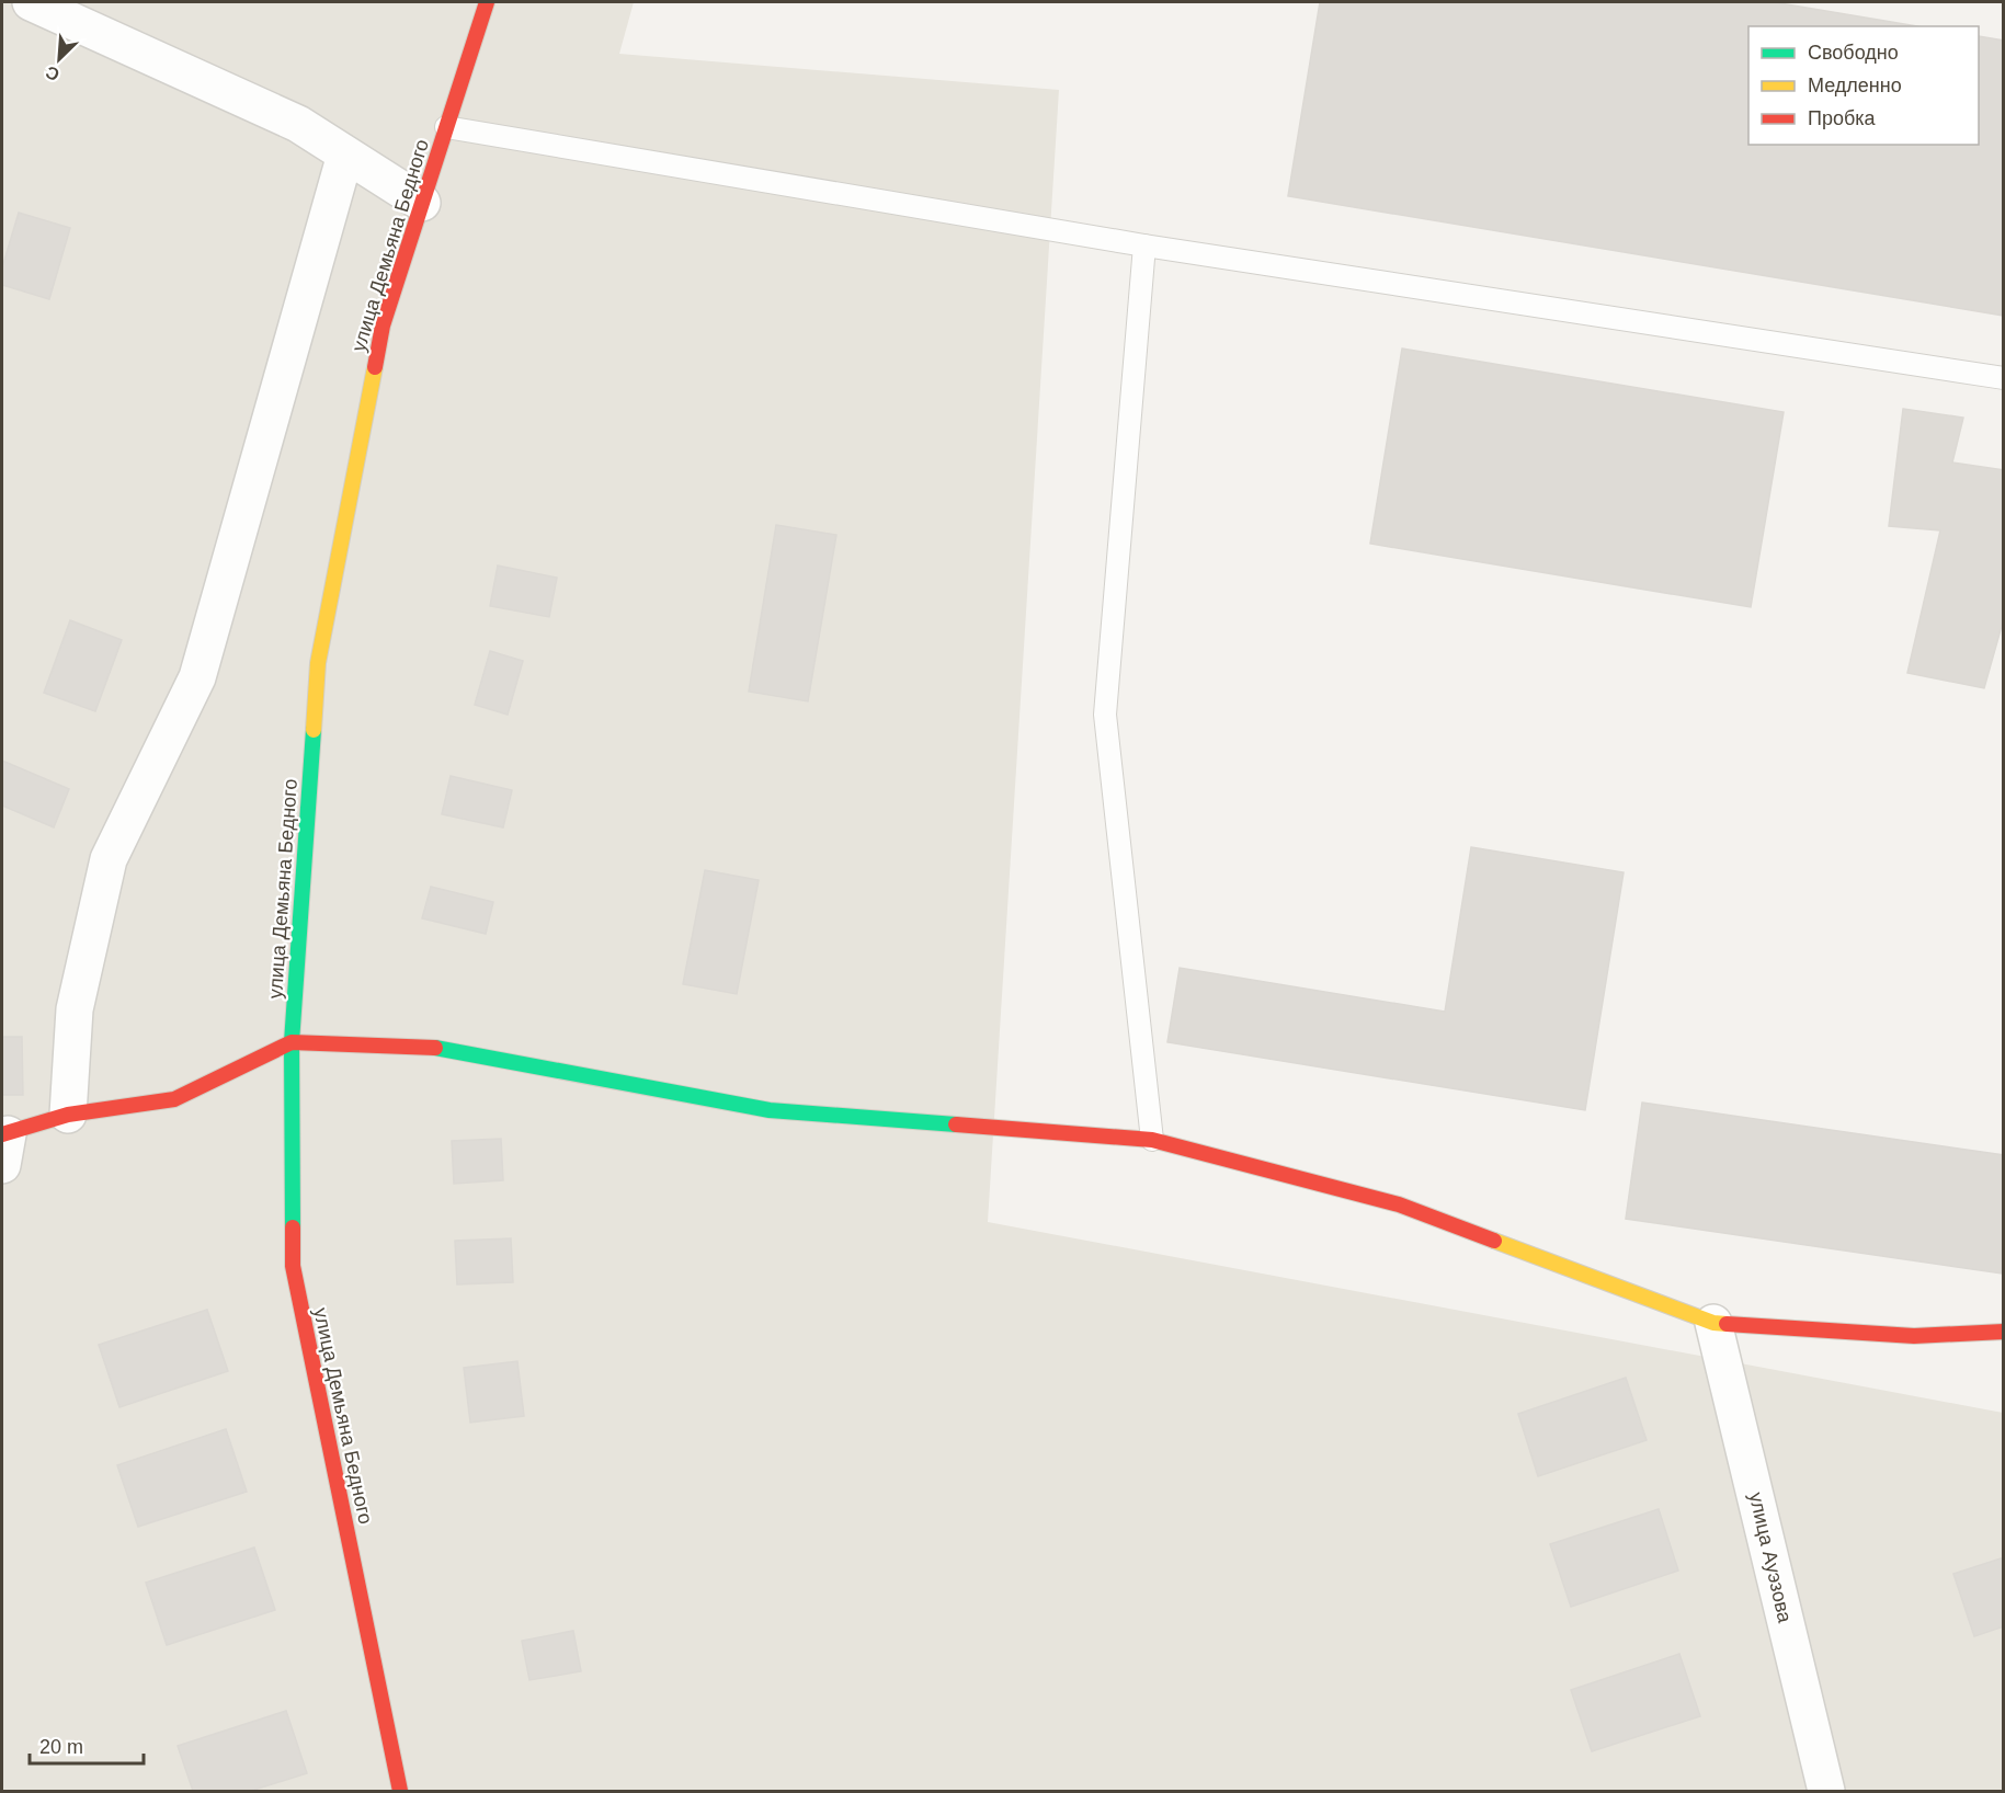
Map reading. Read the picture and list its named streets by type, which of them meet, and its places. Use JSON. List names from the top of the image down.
{
  "streets": {
    "street": ["улица Демьяна Бедного", "улица Ауэзова"]
  },
  "legend": ["Свободно", "Медленно", "Пробка"],
  "scale_bar": "20 m",
  "north": "bottom left"
}
